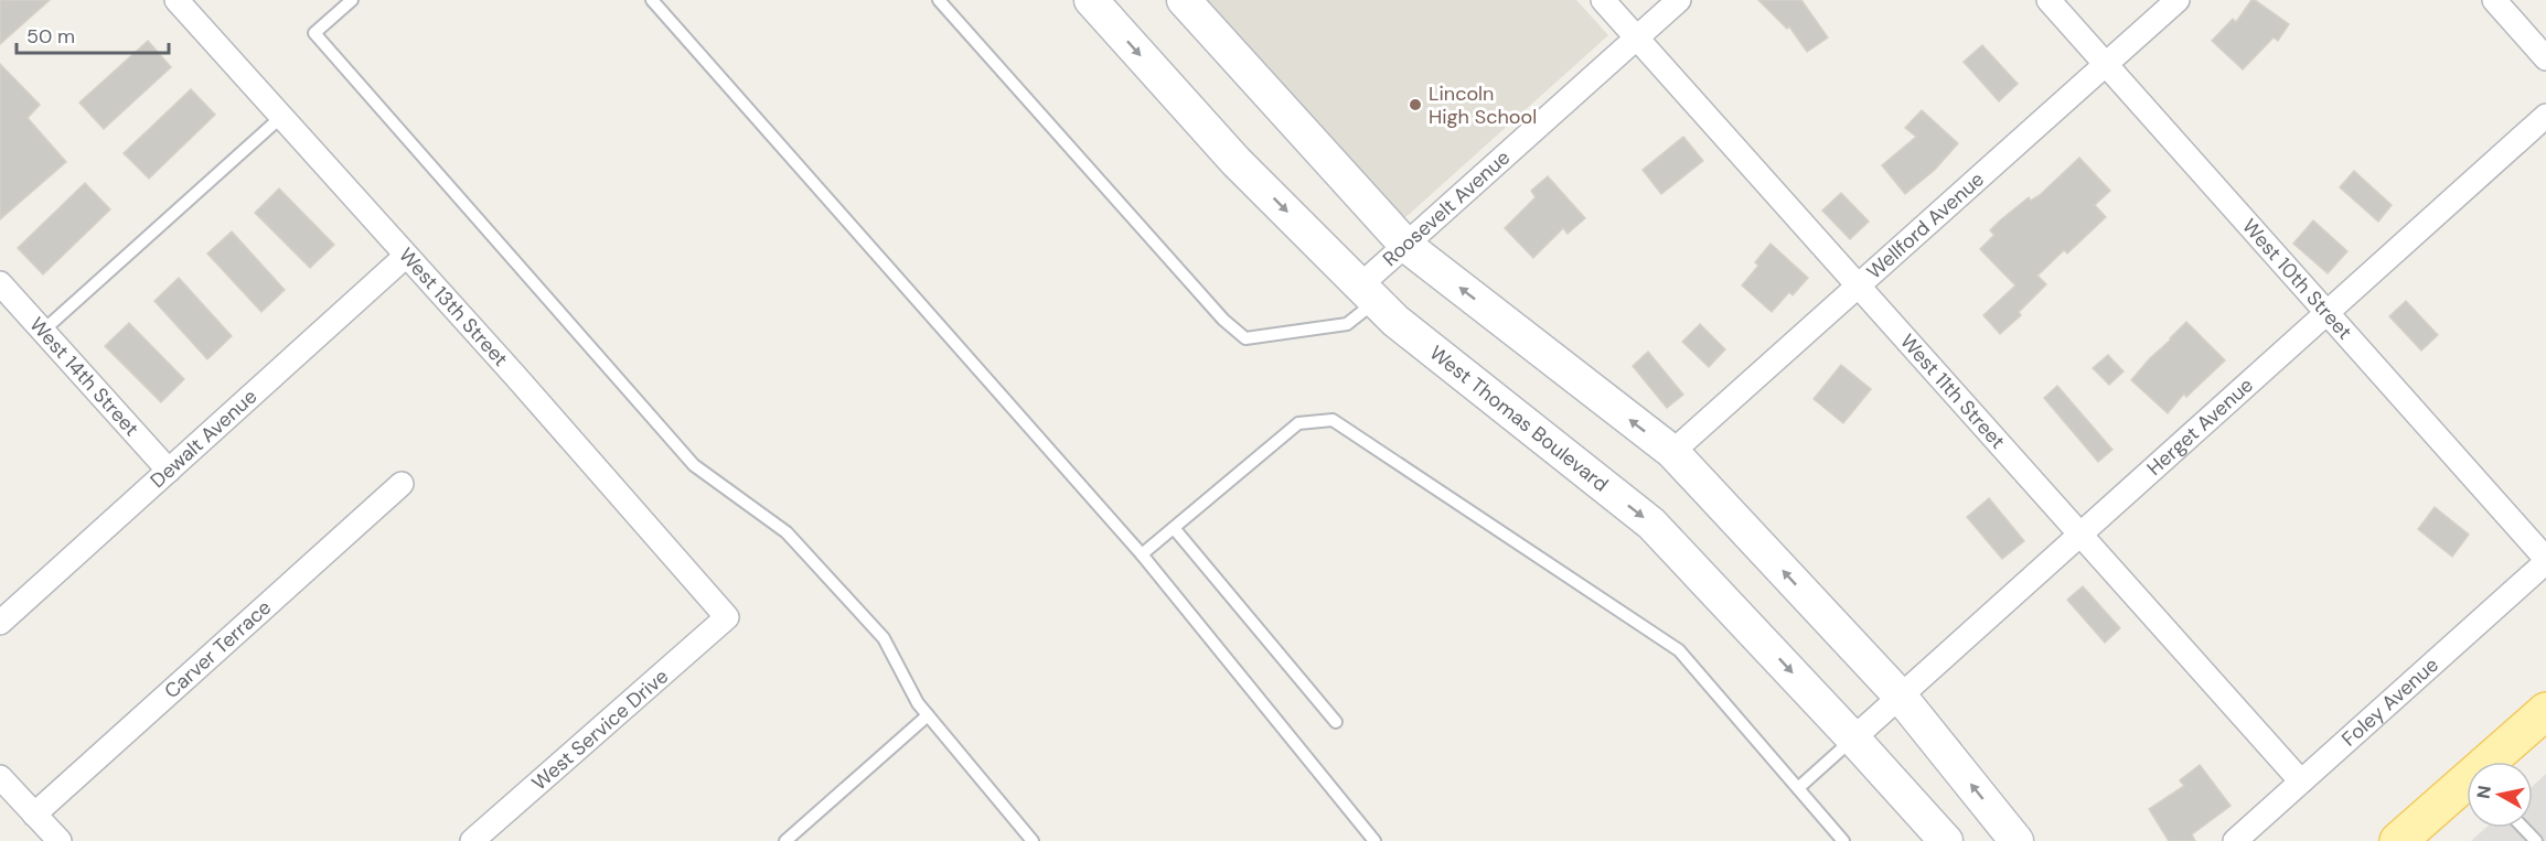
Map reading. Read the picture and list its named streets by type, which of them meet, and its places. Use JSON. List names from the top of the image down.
{
  "streets": {
    "street": [
      "Roosevelt Avenue",
      "Wellford Avenue",
      "West 10th Street",
      "West 13th Street",
      "West 14th Street",
      "West 11th Street",
      "West Thomas Boulevard",
      "Herget Avenue",
      "Dewalt Avenue",
      "Carver Terrace",
      "Foley Avenue",
      "West Service Drive"
    ]
  },
  "crossings": [
    ["Roosevelt Avenue", "West 11th Street"],
    ["Roosevelt Avenue", "West Thomas Boulevard"],
    ["Wellford Avenue", "West 10th Street"],
    ["Wellford Avenue", "West 11th Street"],
    ["West 10th Street", "Herget Avenue"],
    ["West 10th Street", "Foley Avenue"],
    ["West 13th Street", "Dewalt Avenue"],
    ["West 13th Street", "West Service Drive"],
    ["West 14th Street", "Dewalt Avenue"],
    ["West 11th Street", "Herget Avenue"],
    ["West 11th Street", "Foley Avenue"],
    ["West Thomas Boulevard", "Herget Avenue"]
  ],
  "places": ["Lincoln High School"],
  "scale_bar": "50 m",
  "north": "left"
}
